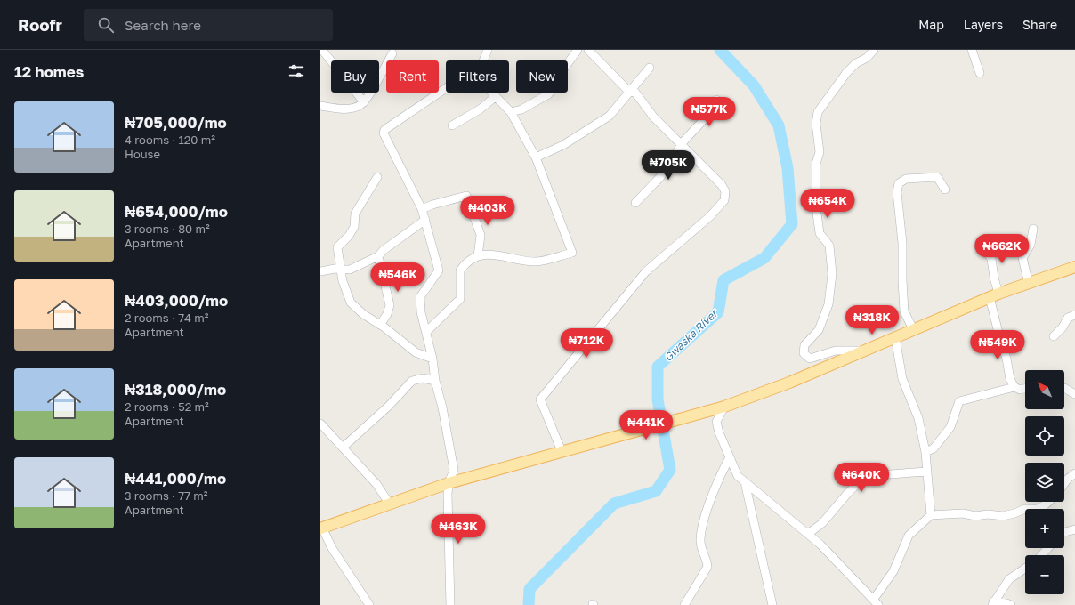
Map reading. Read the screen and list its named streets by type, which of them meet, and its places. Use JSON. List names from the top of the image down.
{
  "water": ["Gwaska River"],
  "north": "top left",
  "page": {
    "header": "Roofr",
    "search": "Search here",
    "nav": ["Map", "Layers", "Share"],
    "heading": "12 homes",
    "chip": [
      "Buy",
      "Rent",
      "Filters",
      "New"
    ],
    "list": [
      {
        "name": "₦705,000/mo",
        "note": "4 rooms · 120 m² · House"
      },
      {
        "name": "₦654,000/mo",
        "note": "3 rooms · 80 m² · Apartment"
      },
      {
        "name": "₦403,000/mo",
        "note": "2 rooms · 74 m² · Apartment"
      },
      {
        "name": "₦318,000/mo",
        "note": "2 rooms · 52 m² · Apartment"
      },
      {
        "name": "₦441,000/mo",
        "note": "3 rooms · 77 m² · Apartment"
      }
    ],
    "price": [
      "₦577K",
      "₦705K",
      "₦654K",
      "₦403K",
      "₦662K",
      "₦546K",
      "₦318K",
      "₦712K",
      "₦549K",
      "₦441K",
      "₦640K",
      "₦463K"
    ],
    "map_buttons": ["+", "−"]
  }
}
